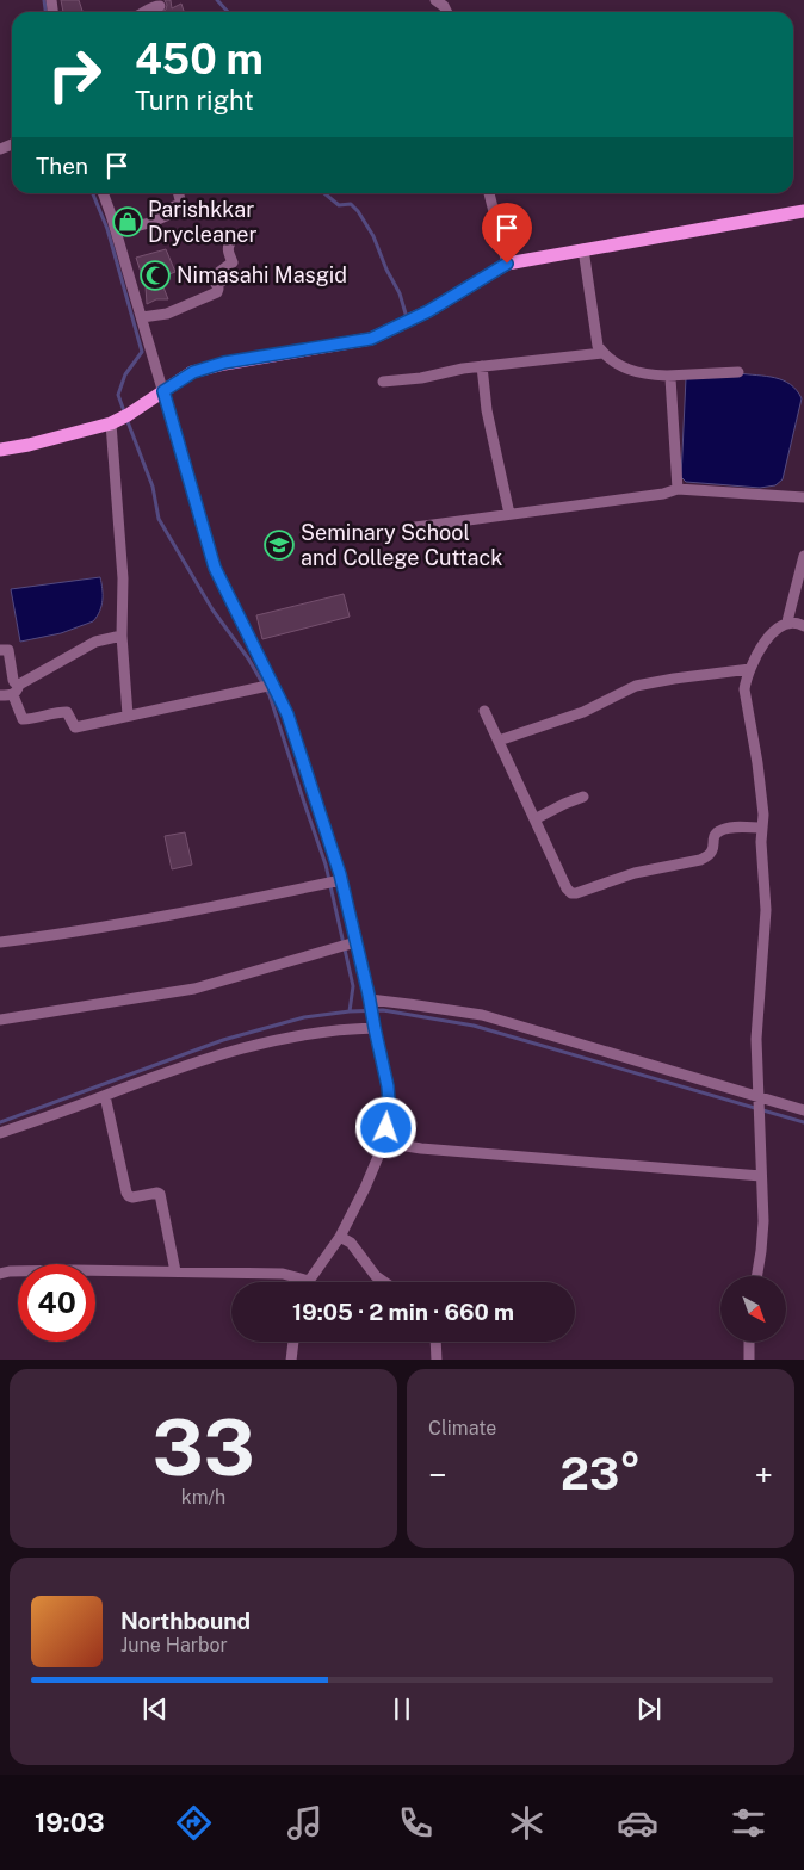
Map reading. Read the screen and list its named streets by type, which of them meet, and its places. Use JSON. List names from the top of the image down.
{
  "places": {
    "shop": ["Parishkkar Drycleaner"],
    "mosque": ["Nimasahi Masgid"],
    "school or university": ["Seminary School and College Cuttack"]
  },
  "north": "bottom right",
  "page": {
    "turn": ["450 m", "Turn right"],
    "then": "Then",
    "limit": "40",
    "trip": "19:05 · 2 min · 660 m",
    "tile": [
      ["33", "km/h"],
      "Climate"
    ],
    "heat": ["−", "23°", "+"],
    "song": ["Northbound", "June Harbor"],
    "tabs": "19:03"
  }
}
